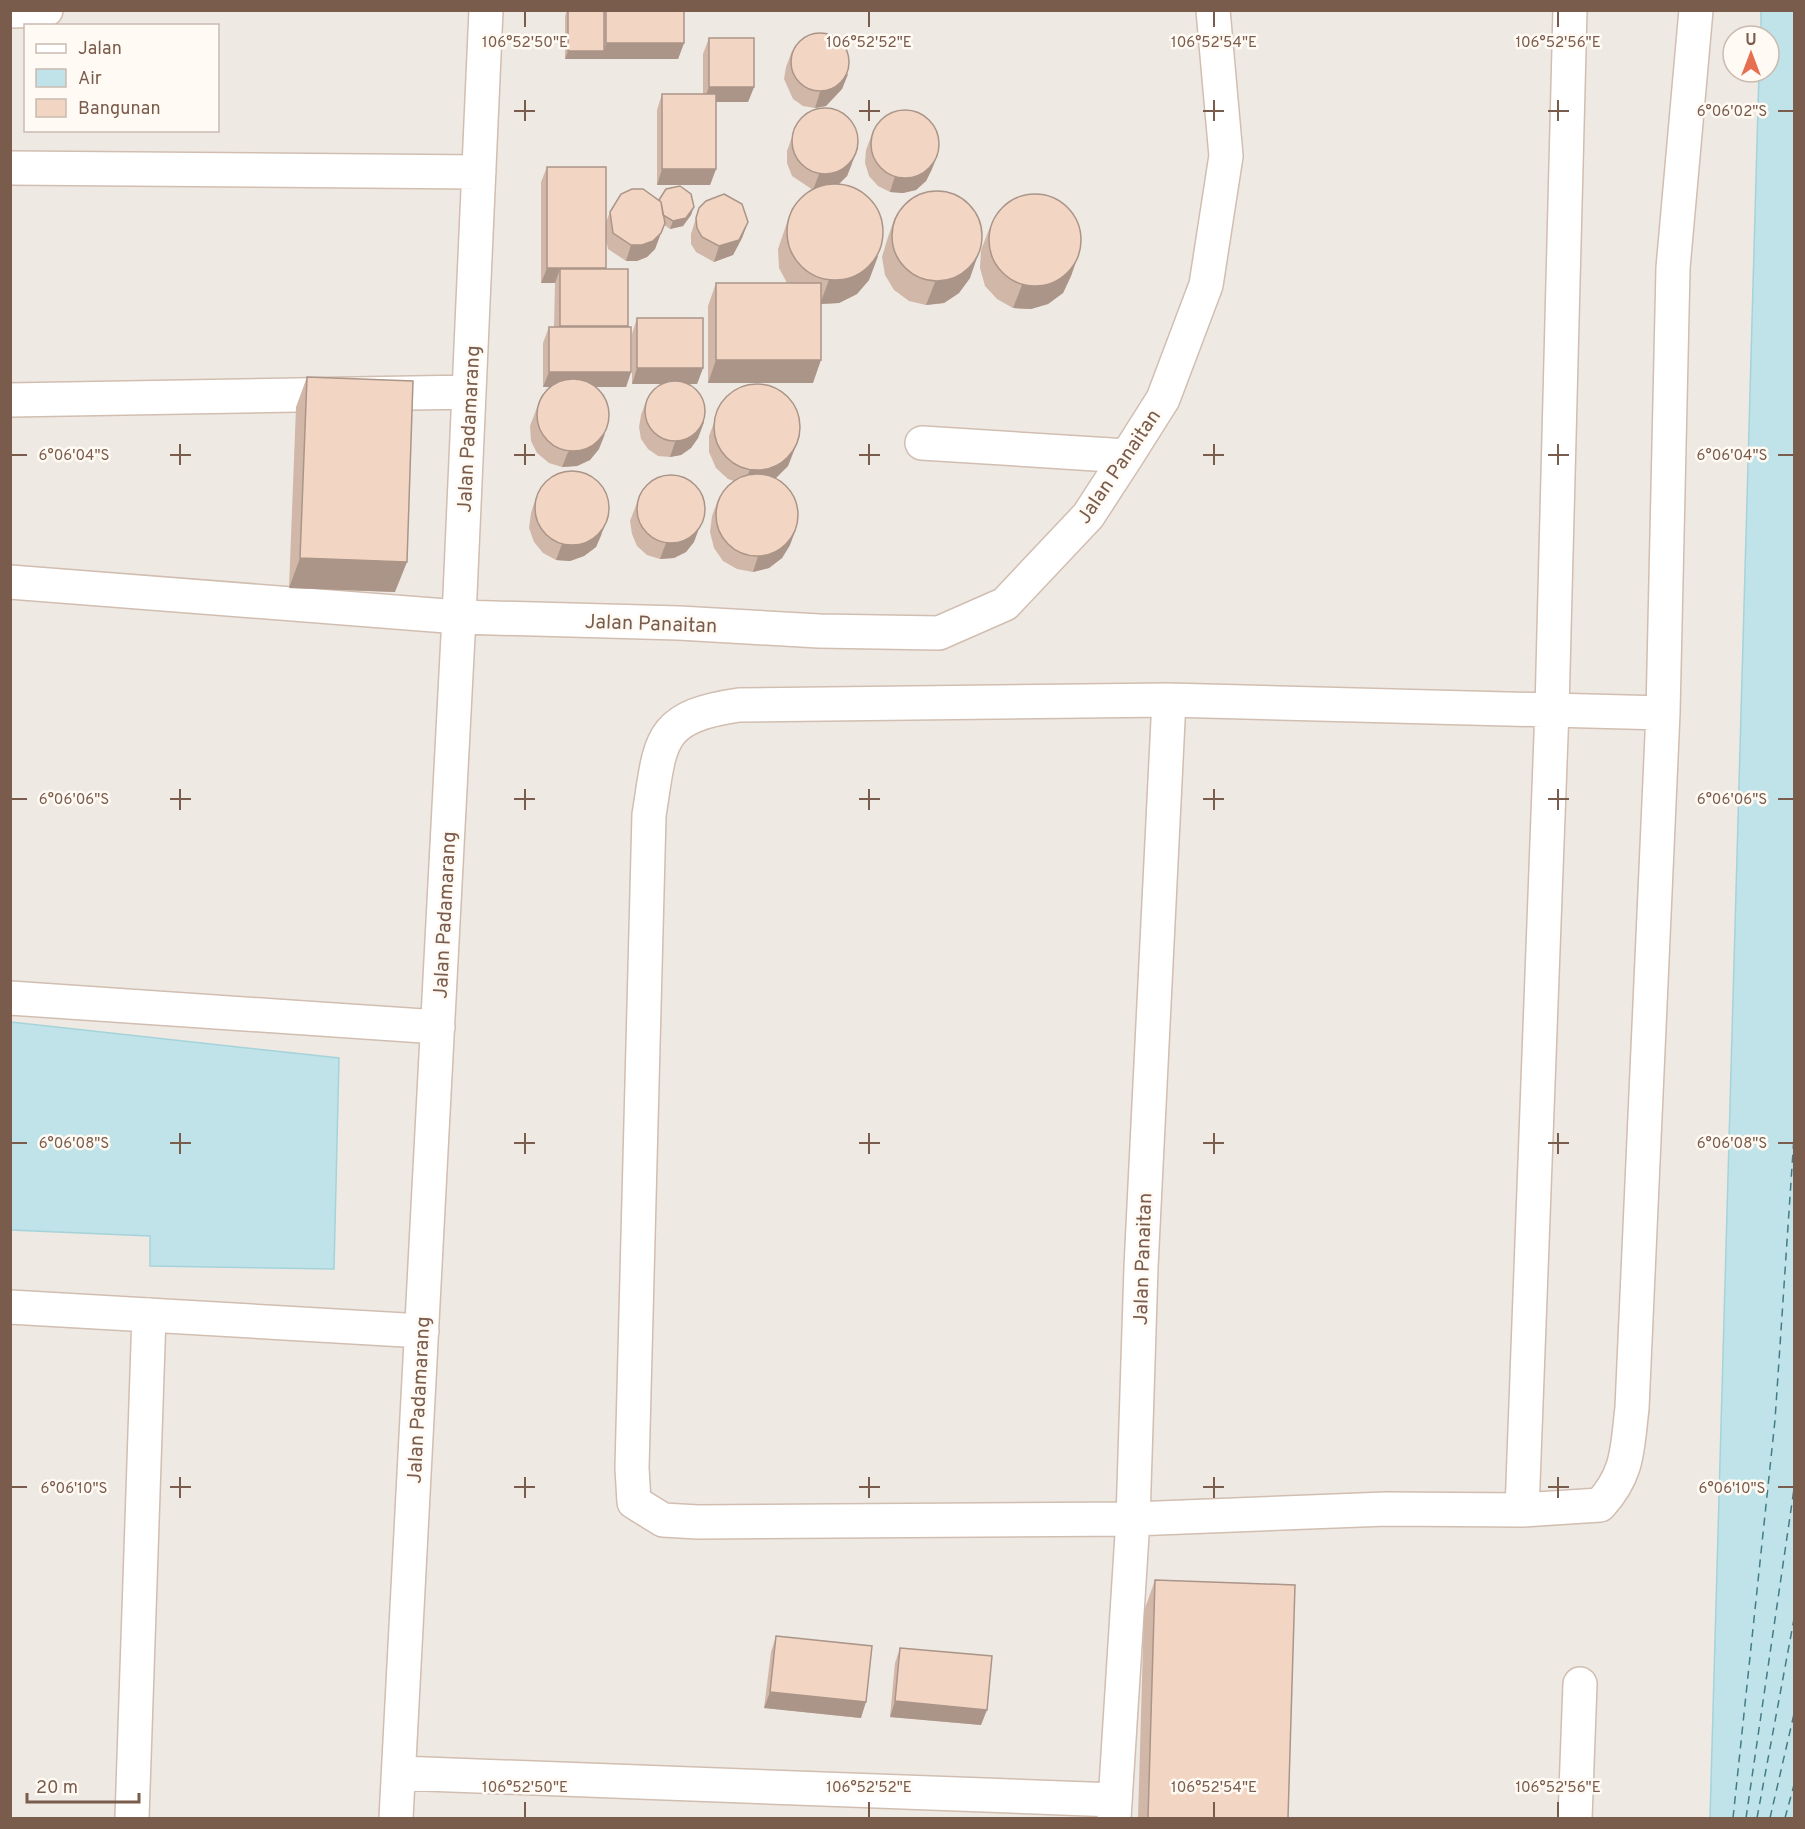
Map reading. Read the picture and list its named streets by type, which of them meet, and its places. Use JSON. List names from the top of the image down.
{
  "streets": {
    "lane": ["Jalan Padamarang", "Jalan Panaitan"]
  },
  "crossings": [
    ["Jalan Padamarang", "Jalan Panaitan"]
  ],
  "legend": ["Jalan", "Air", "Bangunan"],
  "scale_bar": "20 m",
  "north": "top",
  "coordinates": [
    "106°52'50\"E",
    "106°52'52\"E",
    "106°52'54\"E",
    "106°52'56\"E",
    "6°06'02\"S",
    "6°06'04\"S",
    "6°06'06\"S",
    "6°06'08\"S",
    "6°06'10\"S"
  ]
}
